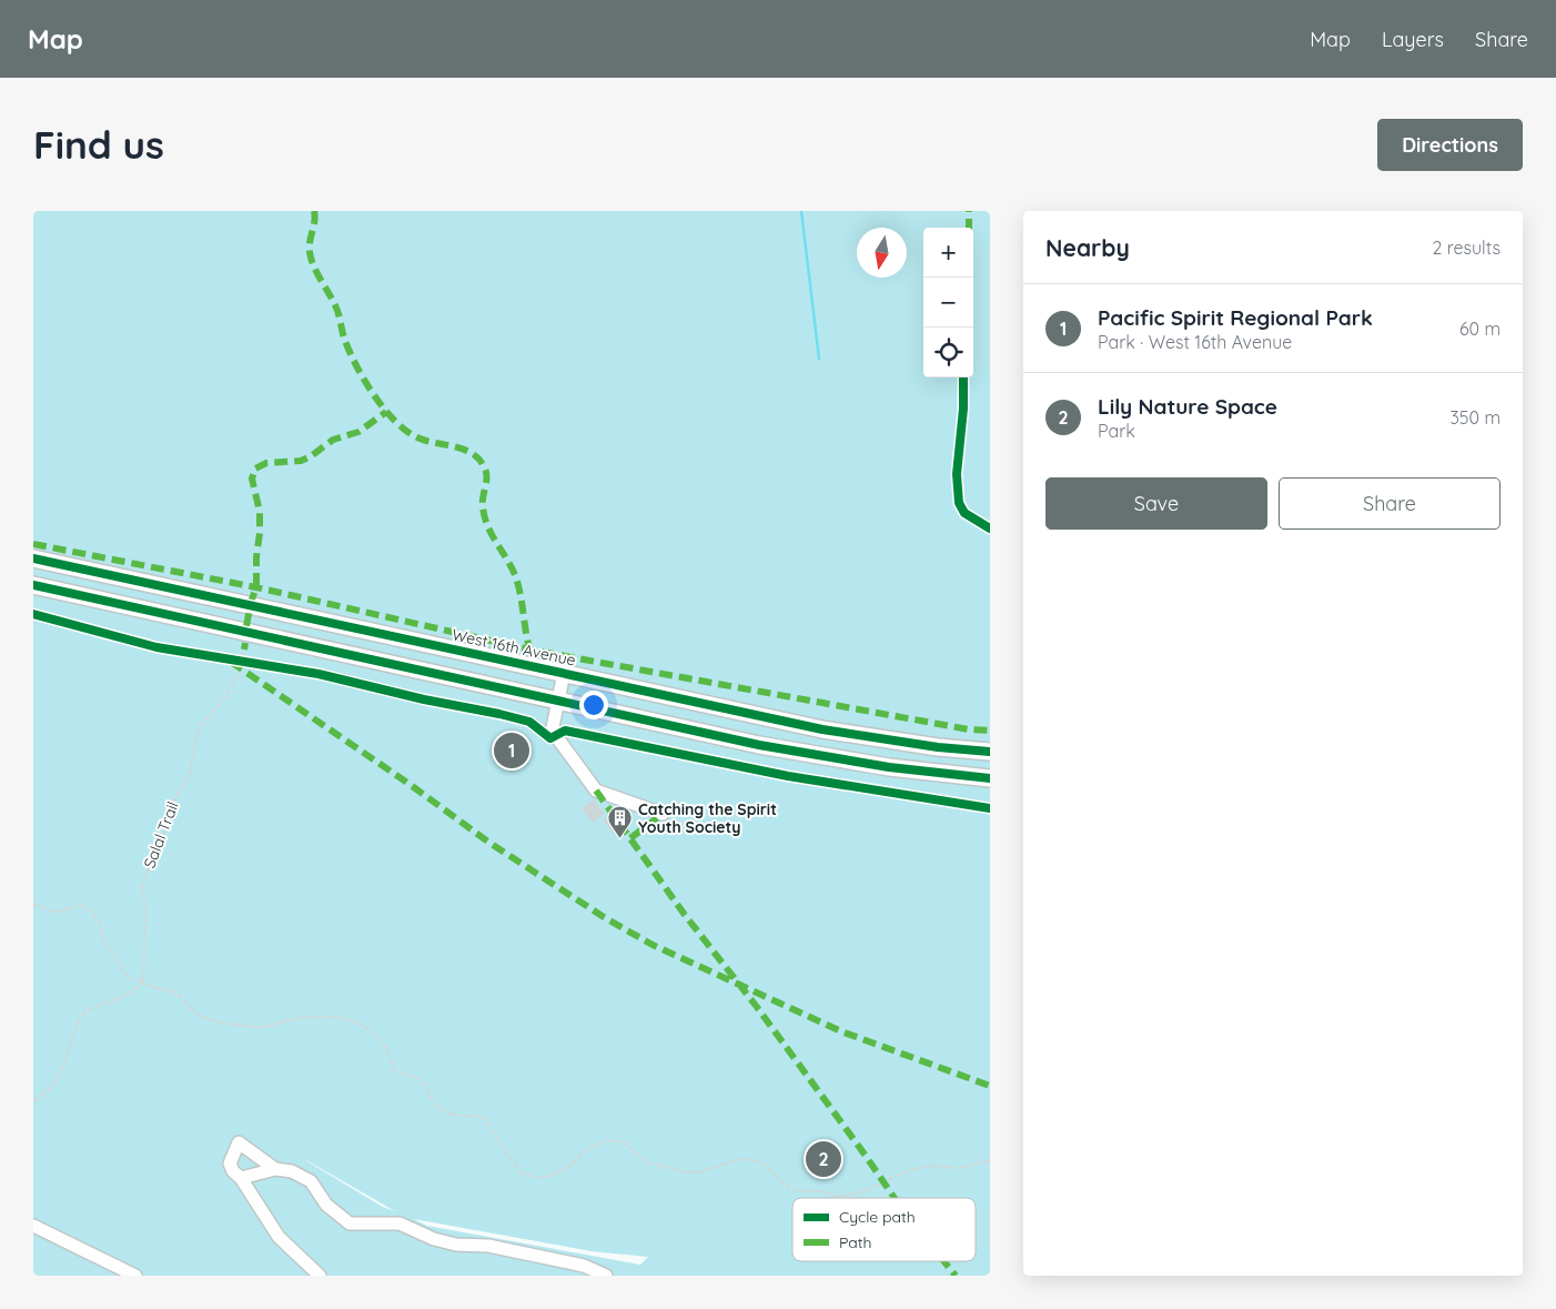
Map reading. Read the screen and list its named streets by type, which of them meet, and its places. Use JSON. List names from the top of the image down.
{
  "streets": {
    "main road": ["West 16th Avenue"],
    "path": ["Salal Trail"]
  },
  "places": {
    "building": ["Catching the Spirit Youth Society"]
  },
  "legend": ["Cycle path", "Path"],
  "north": "bottom",
  "page": {
    "header": "Map",
    "nav": ["Map", "Layers", "Share"],
    "buttons": [
      "Directions",
      ["Save", "Share"]
    ],
    "title": "Find us",
    "heading": ["Nearby", "2 results"],
    "map_buttons": ["+", "−"],
    "list": [
      {
        "mark": "1",
        "name": "Pacific Spirit Regional Park",
        "note": "Park · West 16th Avenue",
        "value": "60 m"
      },
      {
        "mark": "2",
        "name": "Lily Nature Space",
        "note": "Park",
        "value": "350 m"
      }
    ],
    "pins": ["1", "2"]
  }
}
